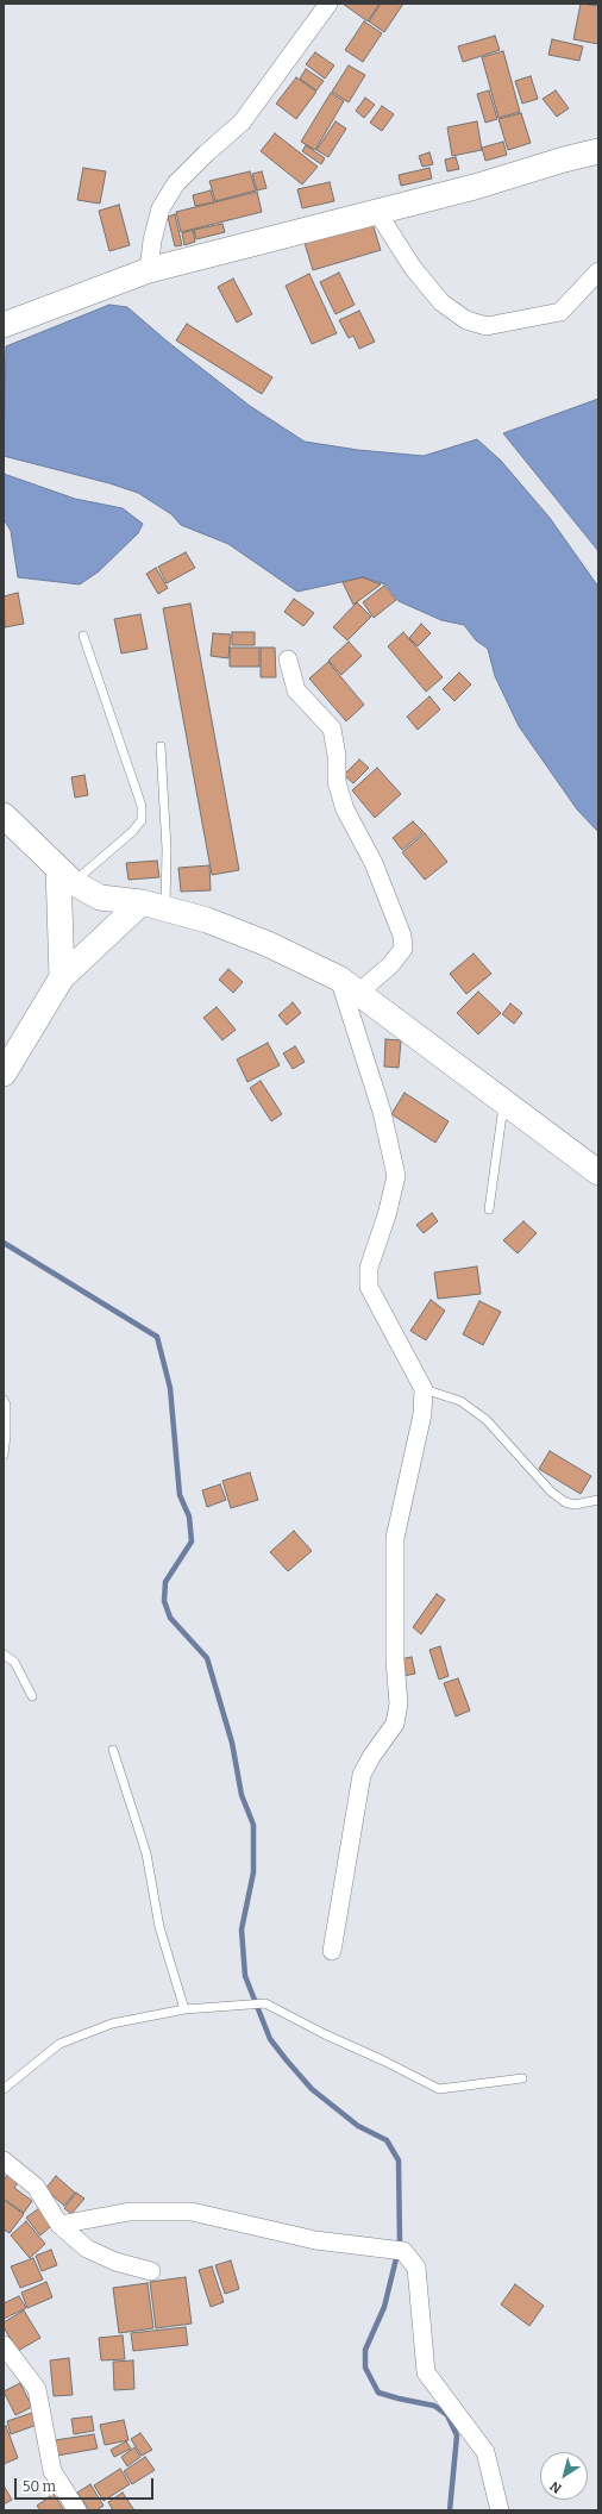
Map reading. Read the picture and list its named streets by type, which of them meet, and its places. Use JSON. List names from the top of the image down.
{
  "scale_bar": "50 m",
  "north": "bottom left"
}
